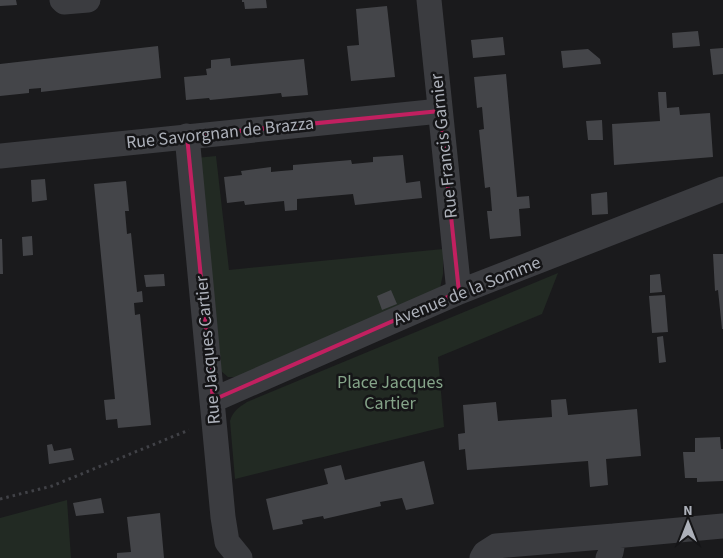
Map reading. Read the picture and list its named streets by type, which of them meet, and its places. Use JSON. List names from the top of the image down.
{
  "streets": {
    "street": [
      "Rue Savorgnan de Brazza",
      "Rue Francis Garnier",
      "Avenue de la Somme",
      "Rue Jacques Cartier"
    ]
  },
  "crossings": [
    ["Rue Savorgnan de Brazza", "Rue Francis Garnier"],
    ["Rue Savorgnan de Brazza", "Rue Jacques Cartier"],
    ["Rue Francis Garnier", "Avenue de la Somme"],
    ["Avenue de la Somme", "Rue Jacques Cartier"]
  ],
  "parks": ["Place Jacques Cartier"],
  "north": "top"
}
